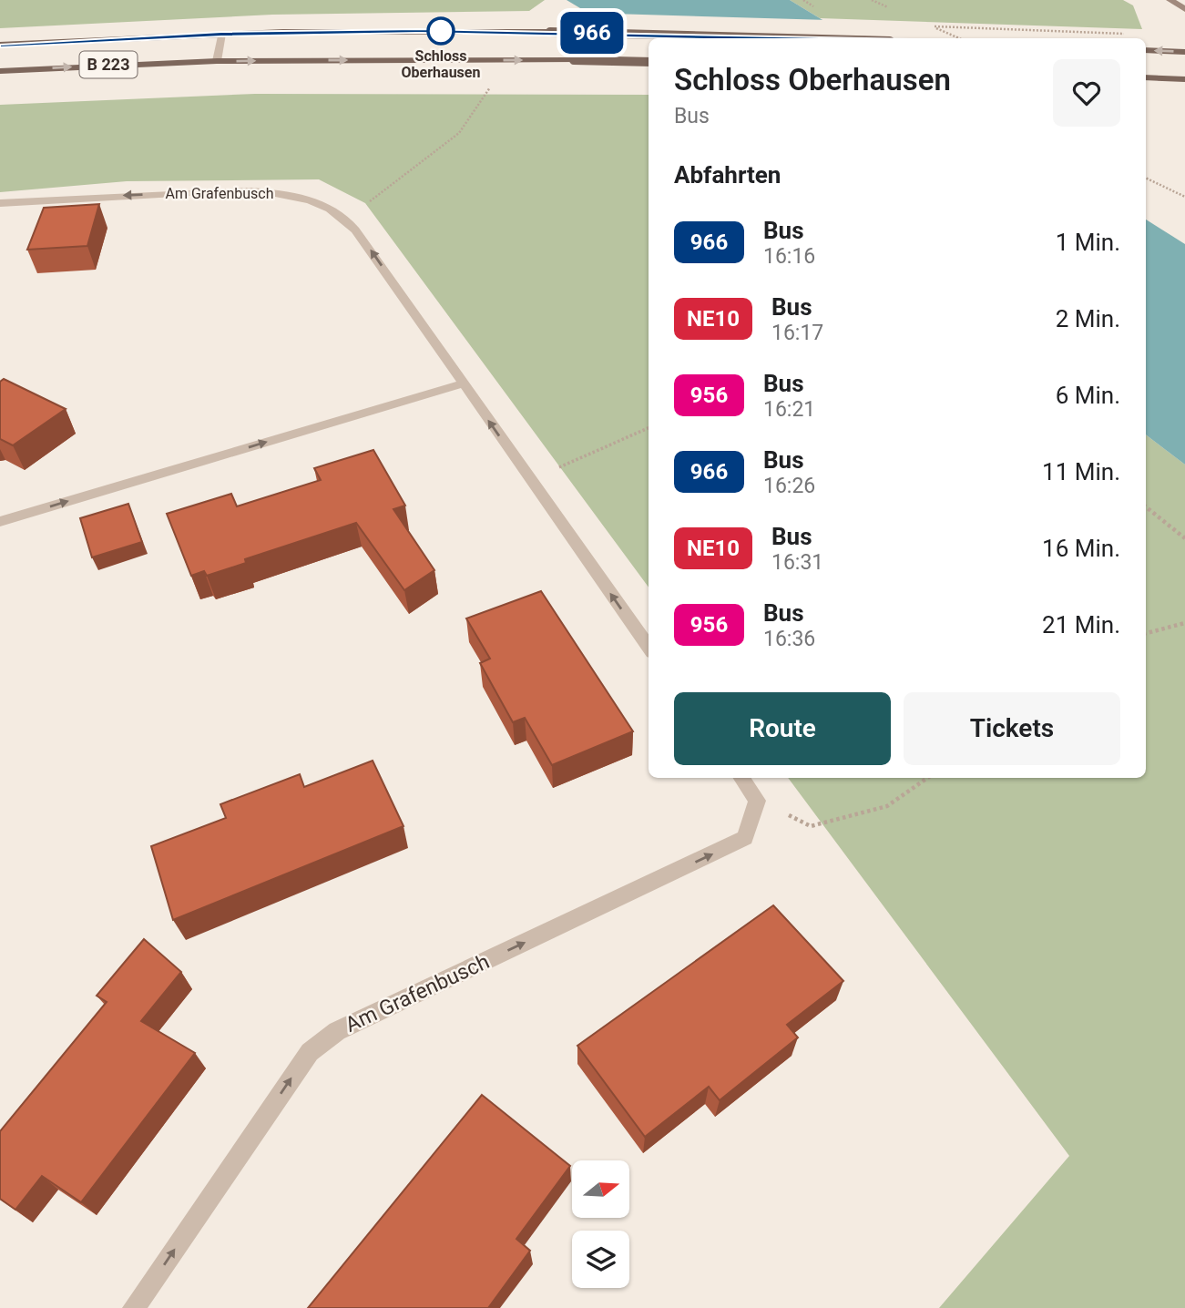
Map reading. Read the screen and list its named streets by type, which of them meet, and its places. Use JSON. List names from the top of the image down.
{
  "streets": {
    "main road": ["B 223"],
    "street": ["Am Grafenbusch"]
  },
  "places": ["Schloss Oberhausen"],
  "lines": ["bus line 966"],
  "north": "right",
  "page": {
    "on_map": "966",
    "heading": [
      ["Schloss Oberhausen", "Bus"],
      "Abfahrten"
    ],
    "list": [
      {
        "mark": "966",
        "name": "Bus",
        "note": "16:16",
        "value": "1 Min."
      },
      {
        "mark": "NE10",
        "name": "Bus",
        "note": "16:17",
        "value": "2 Min."
      },
      {
        "mark": "956",
        "name": "Bus",
        "note": "16:21",
        "value": "6 Min."
      },
      {
        "mark": "966",
        "name": "Bus",
        "note": "16:26",
        "value": "11 Min."
      },
      {
        "mark": "NE10",
        "name": "Bus",
        "note": "16:31",
        "value": "16 Min."
      },
      {
        "mark": "956",
        "name": "Bus",
        "note": "16:36",
        "value": "21 Min."
      }
    ],
    "buttons": ["Route", "Tickets"]
  }
}
